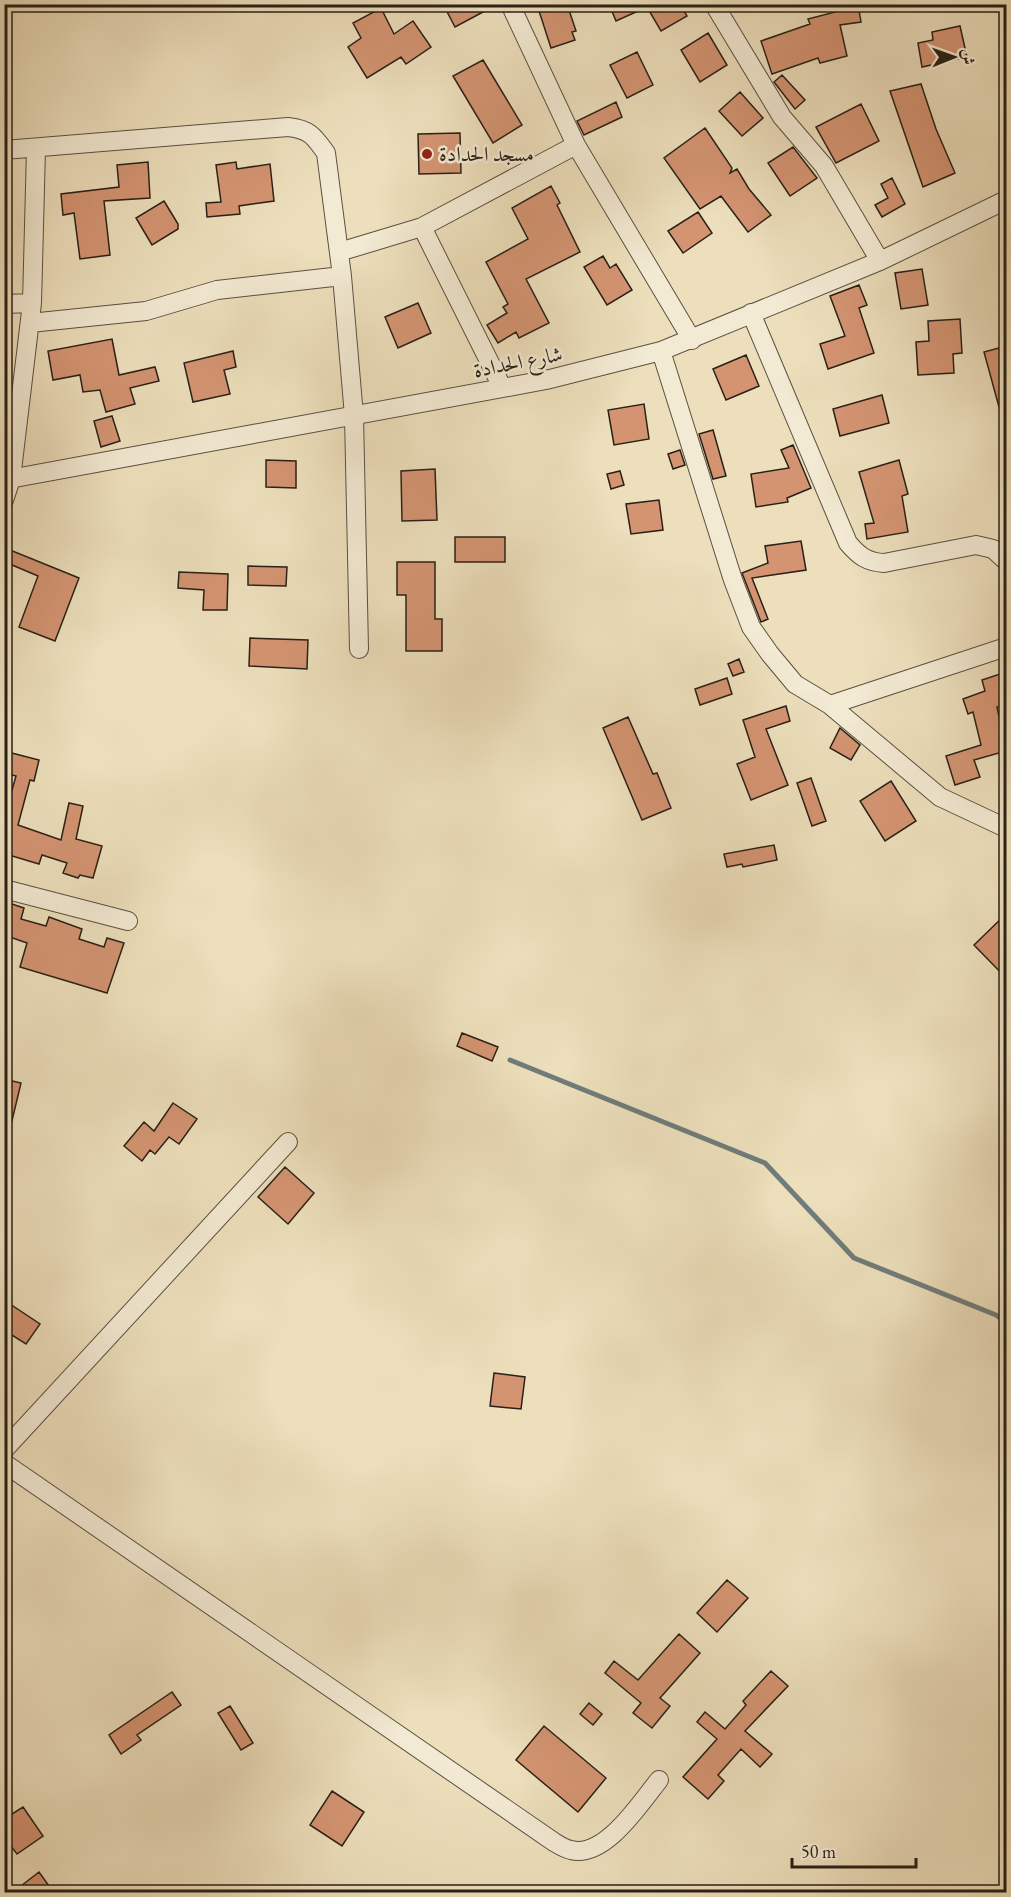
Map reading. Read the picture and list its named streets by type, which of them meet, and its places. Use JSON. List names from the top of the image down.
{
  "streets": {
    "street": ["شارع الحدادة"]
  },
  "places": ["مسجد الحدادة"],
  "scale_bar": "50 m",
  "north": "right"
}
